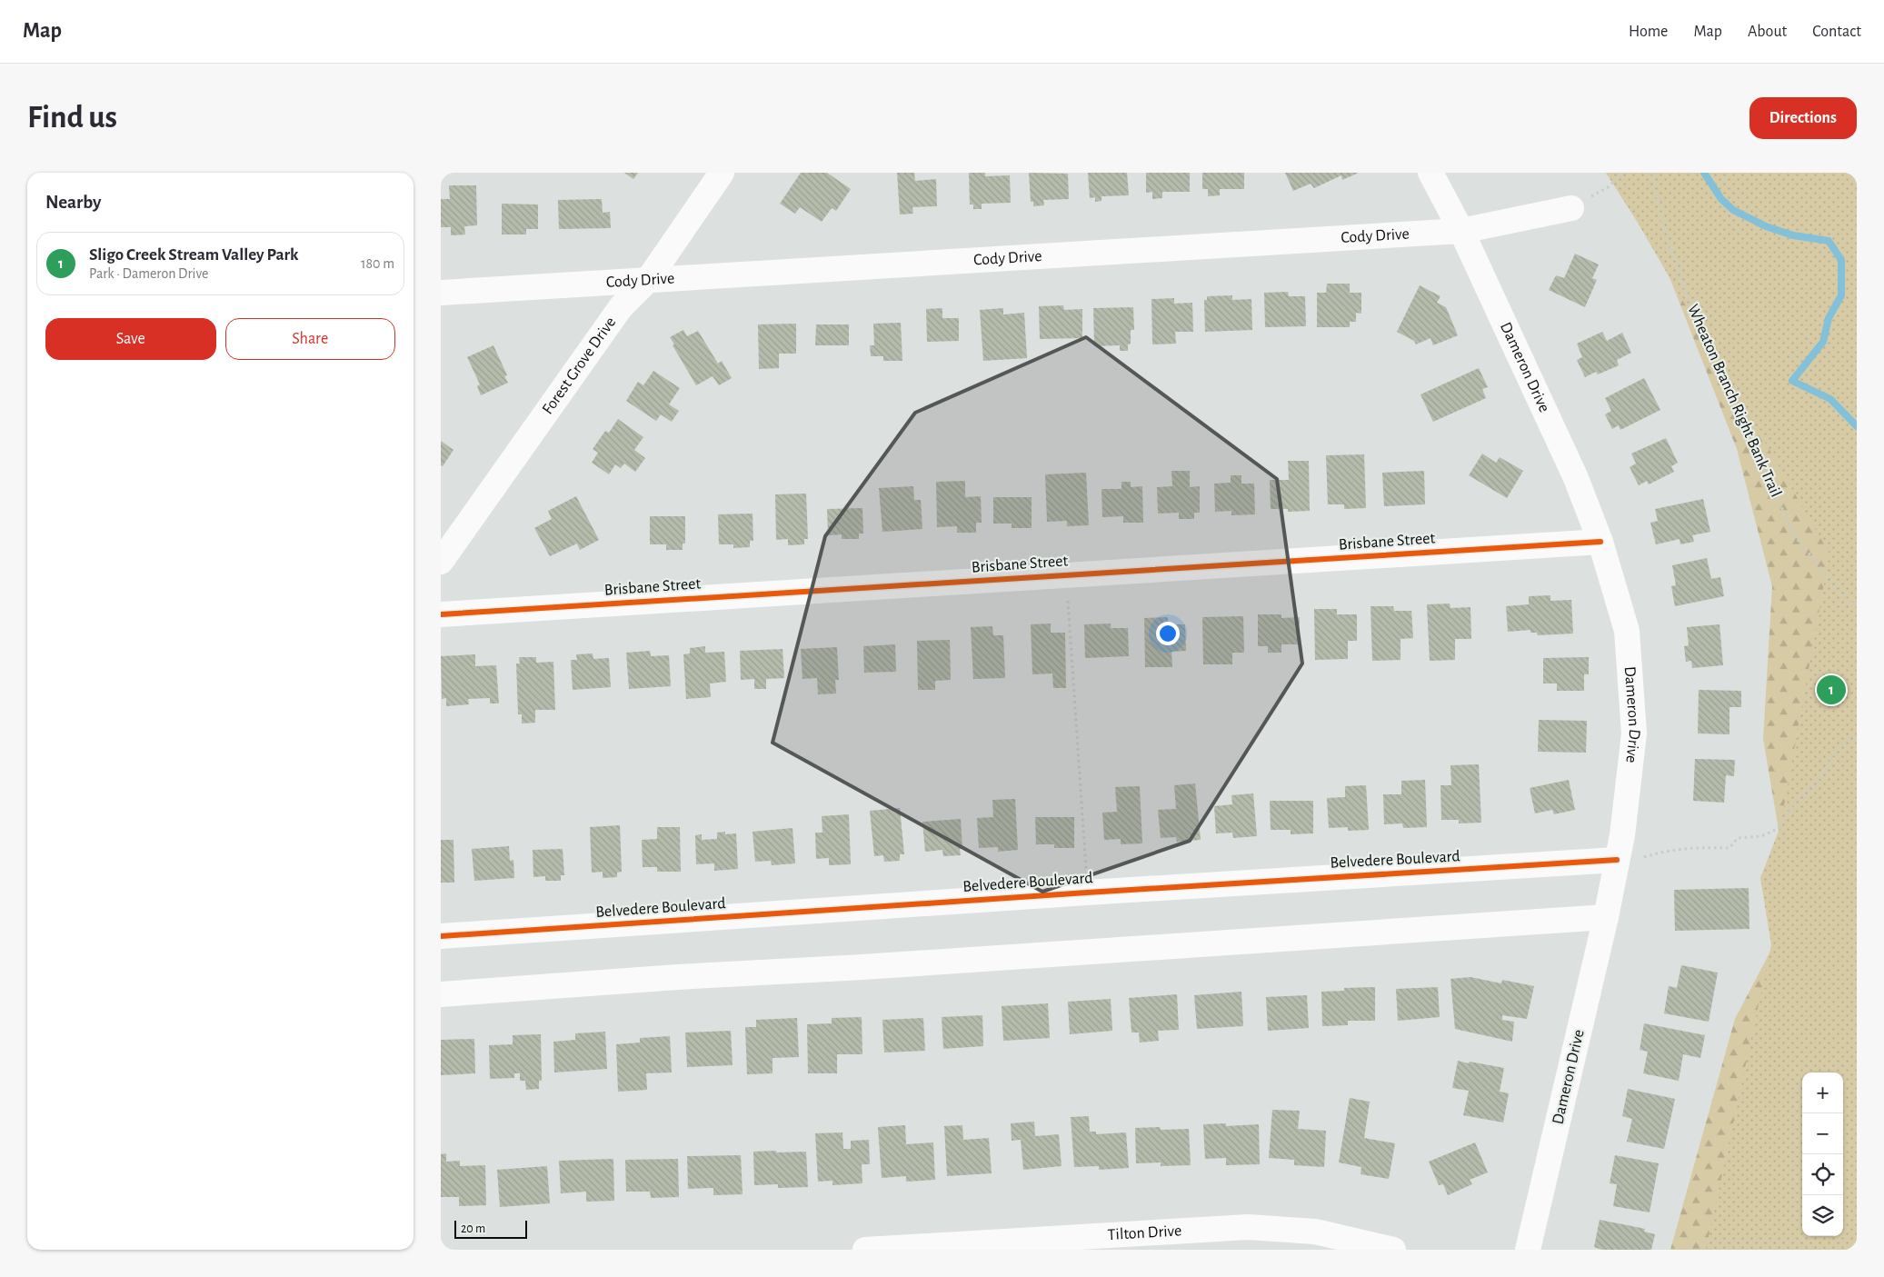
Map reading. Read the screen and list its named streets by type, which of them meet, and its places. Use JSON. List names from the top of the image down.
{
  "streets": {
    "street": [
      "Cody Drive",
      "Forest Grove Drive",
      "Dameron Drive",
      "Brisbane Street",
      "Belvedere Boulevard",
      "Tilton Drive"
    ],
    "path": ["Wheaton Branch Right Bank Trail"]
  },
  "crossings": [
    ["Cody Drive", "Forest Grove Drive"],
    ["Cody Drive", "Dameron Drive"],
    ["Dameron Drive", "Brisbane Street"],
    ["Dameron Drive", "Belvedere Boulevard"]
  ],
  "scale_bar": "20 m",
  "page": {
    "header": "Map",
    "nav": [
      "Home",
      "Map",
      "About",
      "Contact"
    ],
    "buttons": [
      "Directions",
      ["Save", "Share"]
    ],
    "title": "Find us",
    "heading": "Nearby",
    "list": [
      {
        "mark": "1",
        "name": "Sligo Creek Stream Valley Park",
        "note": "Park · Dameron Drive",
        "value": "180 m"
      }
    ],
    "pins": "1",
    "map_buttons": ["+", "−"],
    "scale": "20 m"
  }
}
